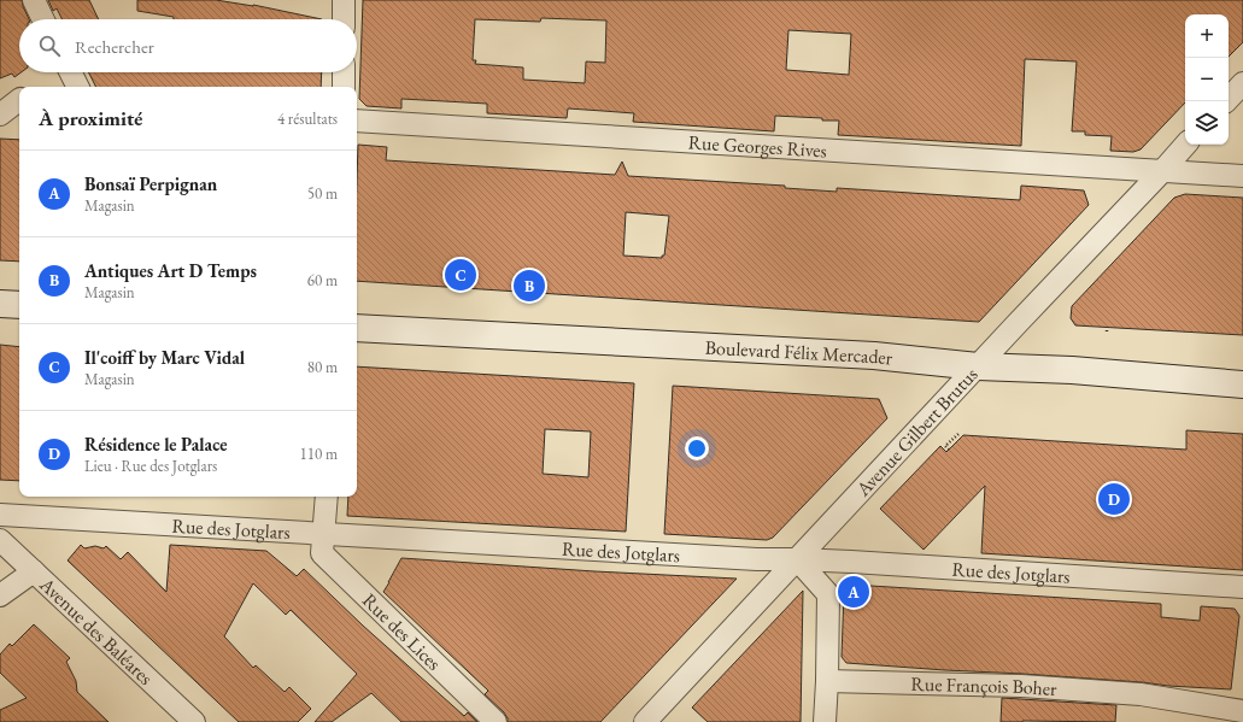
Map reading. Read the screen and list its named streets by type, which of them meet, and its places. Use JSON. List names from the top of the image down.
{
  "streets": {
    "main road": ["Boulevard Félix Mercader"],
    "street": [
      "Rue Georges Rives",
      "Avenue Gilbert Brutus",
      "Rue des Jotglars",
      "Avenue des Baléares",
      "Rue des Lices",
      "Rue François Boher"
    ]
  },
  "crossings": [
    ["Rue Georges Rives", "Avenue Gilbert Brutus"],
    ["Boulevard Félix Mercader", "Avenue Gilbert Brutus"],
    ["Avenue Gilbert Brutus", "Rue des Jotglars"],
    ["Rue des Jotglars", "Rue des Lices"]
  ],
  "page": {
    "map_buttons": ["+", "−"],
    "search": "Rechercher",
    "heading": ["À proximité", "4 résultats"],
    "list": [
      {
        "mark": "A",
        "name": "Bonsaï Perpignan",
        "note": "Magasin",
        "value": "50 m"
      },
      {
        "mark": "B",
        "name": "Antiques Art D Temps",
        "note": "Magasin",
        "value": "60 m"
      },
      {
        "mark": "C",
        "name": "Il'coiff by Marc Vidal",
        "note": "Magasin",
        "value": "80 m"
      },
      {
        "mark": "D",
        "name": "Résidence le Palace",
        "note": "Lieu · Rue des Jotglars",
        "value": "110 m"
      }
    ],
    "pins": [
      "C",
      "B",
      "D",
      "A"
    ]
  }
}
